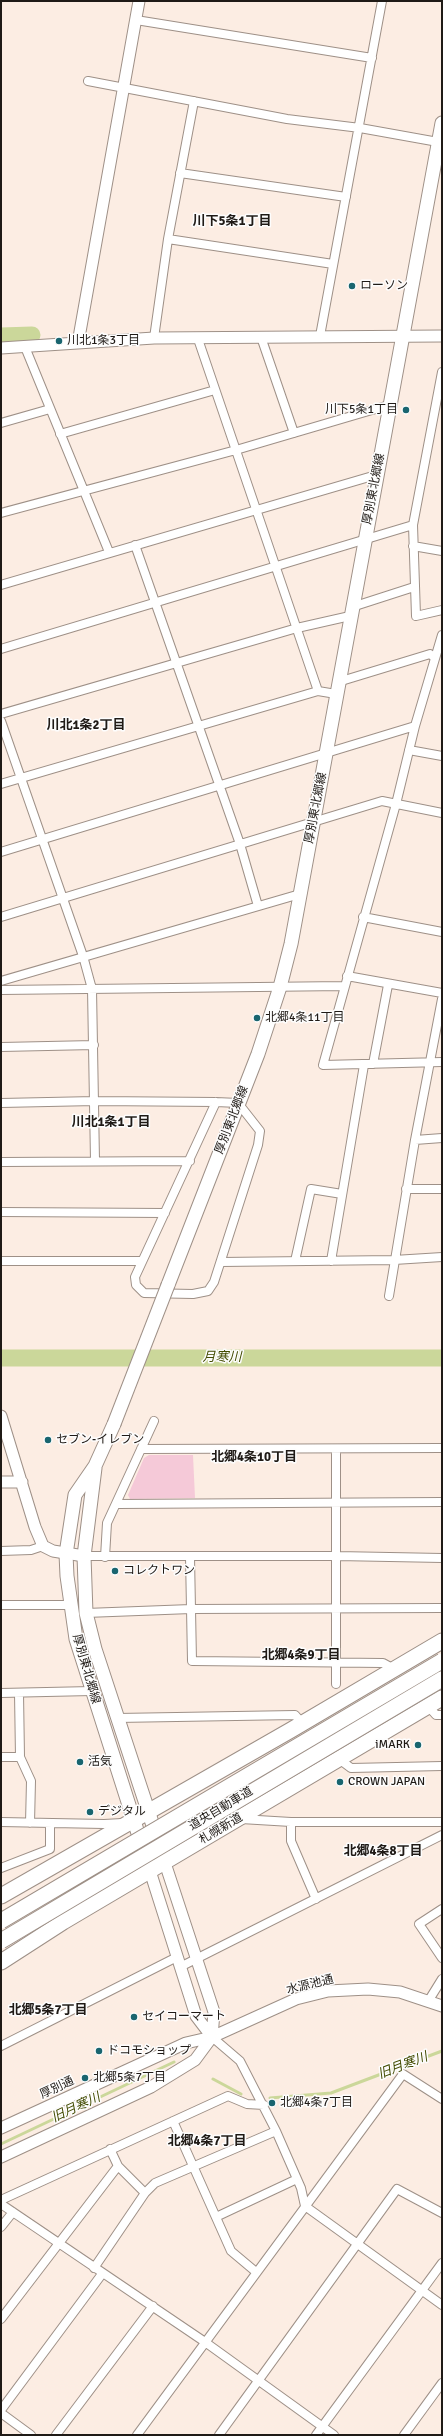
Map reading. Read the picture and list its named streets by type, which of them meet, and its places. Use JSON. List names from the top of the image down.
{
  "streets": {
    "highway": ["道央自動車道", "札幌新道"],
    "main road": ["厚別東北郷線"],
    "street": ["水源池通", "厚別通"]
  },
  "crossings": [
    ["厚別東北郷線", "札幌新道"],
    ["水源池通", "厚別通"]
  ],
  "districts": [
    "川下5条1丁目",
    "川北1条2丁目",
    "川北1条1丁目",
    "北郷4条10丁目",
    "北郷4条9丁目",
    "北郷4条8丁目",
    "北郷5条7丁目",
    "北郷4条7丁目"
  ],
  "water": ["月寒川", "旧月寒川"],
  "places": [
    "ローソン",
    "川北1条3丁目",
    "川下5条1丁目",
    "北郷4条11丁目",
    "セブン-イレブン",
    "コレクトワン",
    "iMARK",
    "活気",
    "CROWN JAPAN",
    "デジタル",
    "セイコーマート",
    "ドコモショップ",
    "北郷5条7丁目",
    "北郷4条7丁目"
  ]
}
